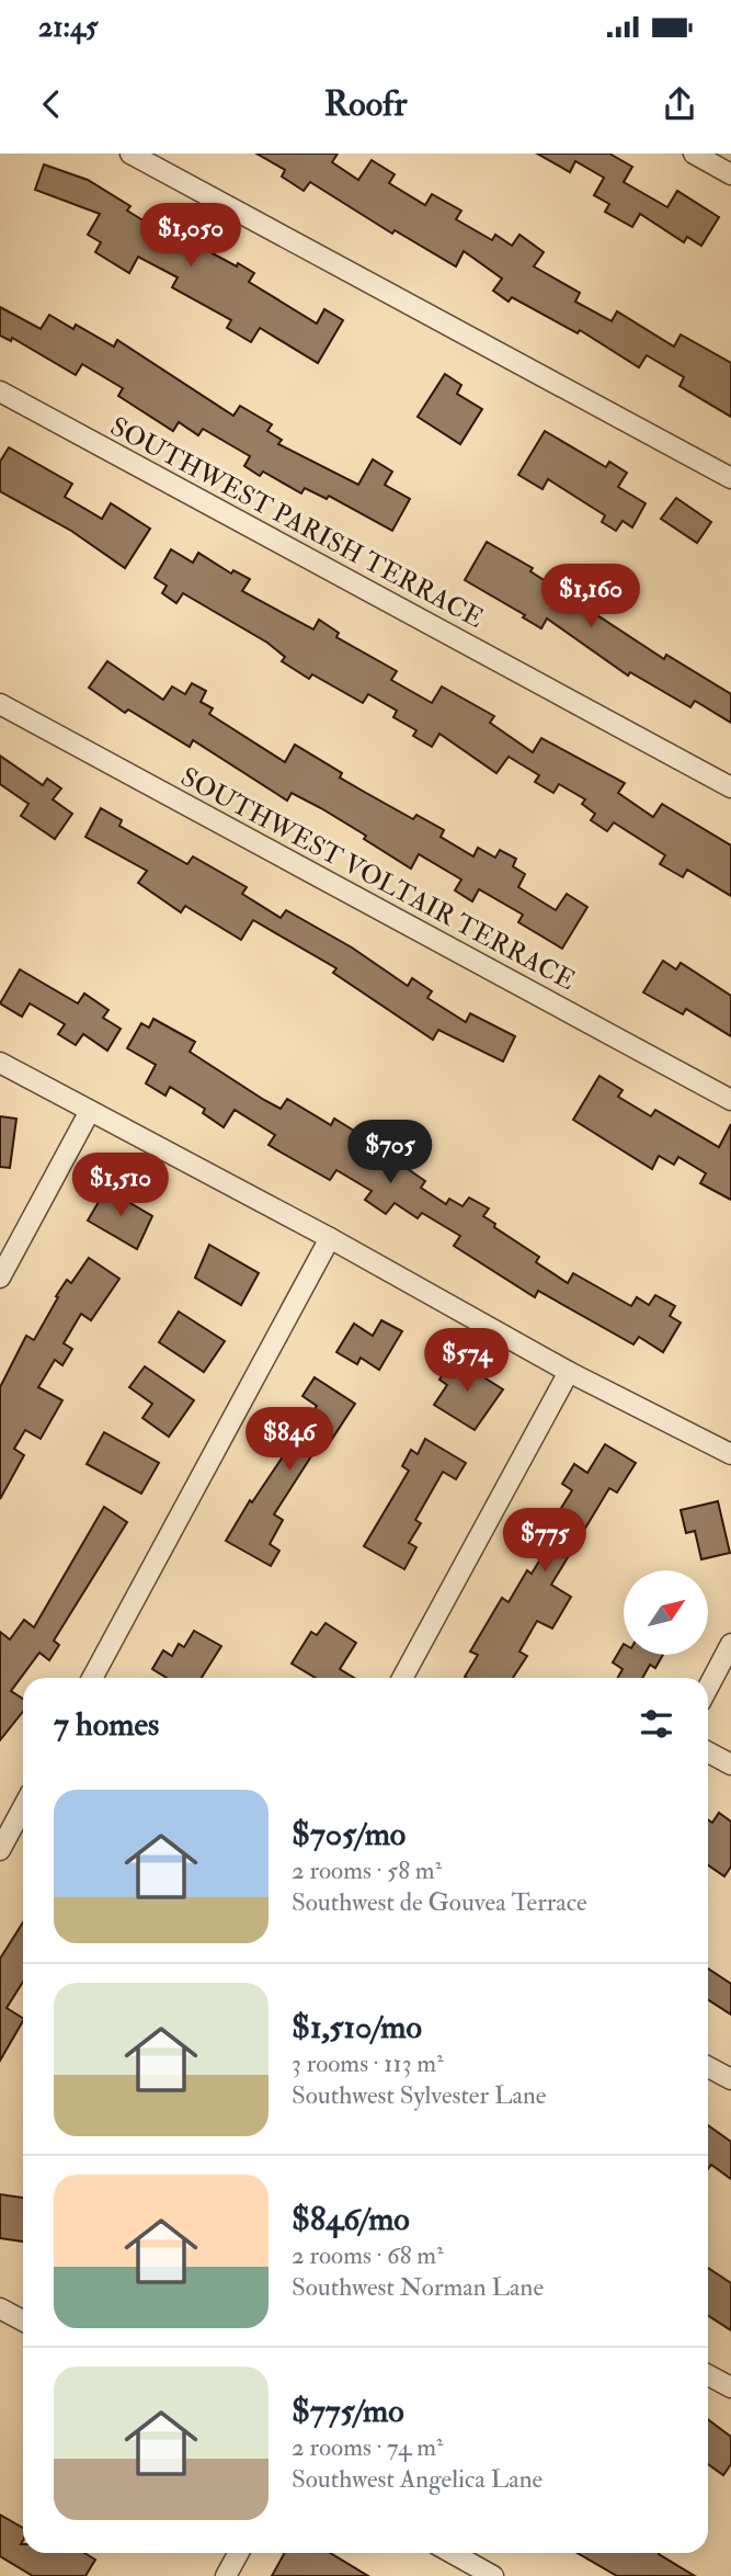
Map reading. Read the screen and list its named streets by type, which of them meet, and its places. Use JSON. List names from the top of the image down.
{
  "streets": {
    "street": ["SOUTHWEST PARISH TERRACE", "SOUTHWEST VOLTAIR TERRACE"]
  },
  "north": "top right",
  "page": {
    "status": "21:45",
    "header": "Roofr",
    "price": [
      "$1,050",
      "$1,160",
      "$705",
      "$1,510",
      "$574",
      "$846",
      "$775"
    ],
    "heading": "7 homes",
    "list": [
      {
        "name": "$705/mo",
        "note": "2 rooms · 58 m² · Southwest de Gouvea Terrace"
      },
      {
        "name": "$1,510/mo",
        "note": "3 rooms · 113 m² · Southwest Sylvester Lane"
      },
      {
        "name": "$846/mo",
        "note": "2 rooms · 68 m² · Southwest Norman Lane"
      },
      {
        "name": "$775/mo",
        "note": "2 rooms · 74 m² · Southwest Angelica Lane"
      }
    ]
  }
}
